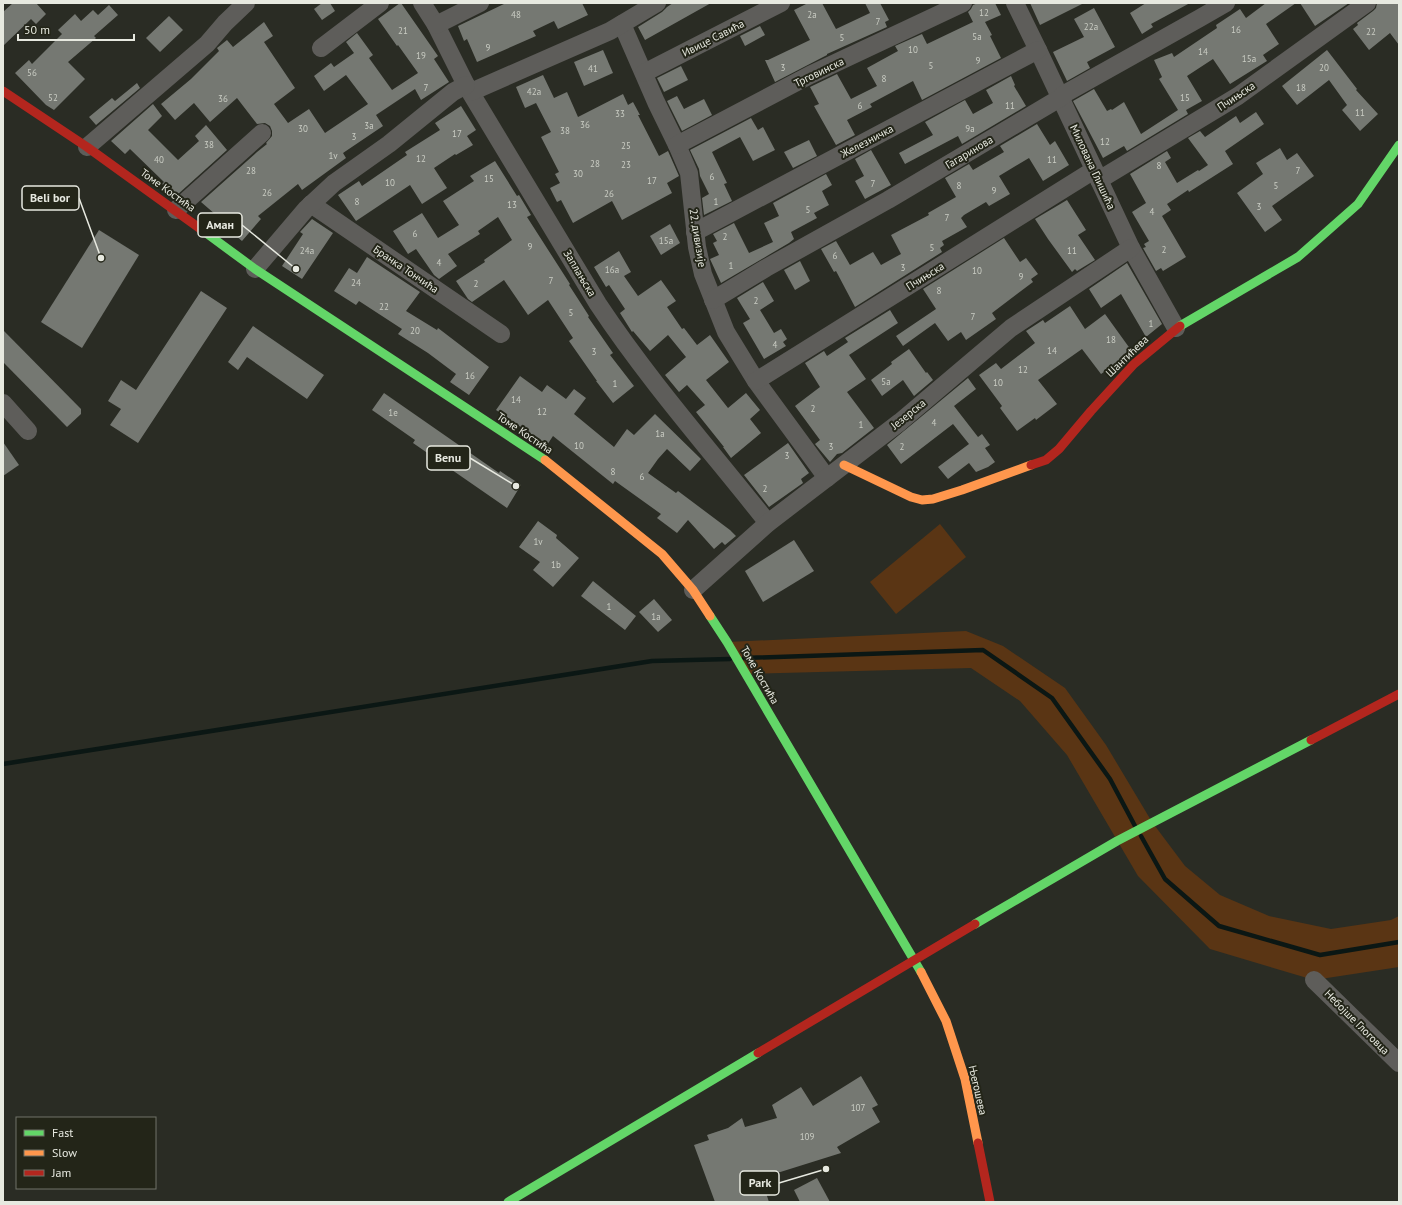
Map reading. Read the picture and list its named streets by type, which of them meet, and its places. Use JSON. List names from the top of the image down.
{
  "streets": {
    "street": [
      "Ивице Савића",
      "Трговинска",
      "Пчињска",
      "Железничка",
      "Гагаринова",
      "Милована Глишића",
      "Томе Костића",
      "22. дивизије",
      "Бранка Тончића",
      "Заплањска",
      "Шантићева",
      "Језерска",
      "Небојше Глоговца",
      "Његошева"
    ]
  },
  "crossings": [
    ["Ивице Савића", "22. дивизије"],
    ["Трговинска", "22. дивизије"],
    ["Пчињска", "Милована Глишића"],
    ["Пчињска", "22. дивизије"],
    ["Железничка", "Милована Глишића"],
    ["Железничка", "22. дивизије"],
    ["Гагаринова", "Милована Глишића"],
    ["Гагаринова", "22. дивизије"],
    ["Милована Глишића", "Шантићева"],
    ["Милована Глишића", "Језерска"],
    ["Томе Костића", "Језерска"],
    ["Томе Костића", "Његошева"],
    ["22. дивизије", "Језерска"],
    ["Заплањска", "Језерска"],
    ["Шантићева", "Језерска"]
  ],
  "places": [
    "Beli bor",
    "Аман",
    "Benu",
    "Park"
  ],
  "house_numbers": [
    "12",
    "48",
    "2a",
    "7",
    "22a",
    "16",
    "21",
    "22",
    "5a",
    "5",
    "9",
    "10",
    "14",
    "19",
    "15a",
    "9",
    "5",
    "3",
    "20",
    "41",
    "56",
    "8",
    "7",
    "18",
    "42a",
    "52",
    "15",
    "36",
    "6",
    "11",
    "11",
    "33",
    "36",
    "3a",
    "30",
    "9a",
    "38",
    "17",
    "3",
    "12",
    "38",
    "25",
    "1v",
    "12",
    "40",
    "11",
    "28",
    "23",
    "8",
    "28",
    "7",
    "30",
    "6",
    "15",
    "17",
    "10",
    "7",
    "8",
    "5",
    "9",
    "26",
    "26",
    "8",
    "1",
    "13",
    "3",
    "5",
    "4",
    "7",
    "6",
    "2",
    "15a",
    "9",
    "5",
    "2",
    "24a",
    "11",
    "6",
    "4",
    "1",
    "3",
    "16a",
    "10",
    "9",
    "7",
    "24",
    "2",
    "8",
    "2",
    "22",
    "5",
    "7",
    "1",
    "20",
    "18",
    "4",
    "14",
    "3",
    "12",
    "16",
    "5a",
    "10",
    "1",
    "14",
    "2",
    "12",
    "1e",
    "4",
    "1",
    "1a",
    "10",
    "3",
    "2",
    "3",
    "8",
    "6",
    "2",
    "1v",
    "1b",
    "1",
    "1a",
    "107",
    "109"
  ],
  "legend": ["Fast", "Slow", "Jam"],
  "scale_bar": "50 m"
}
